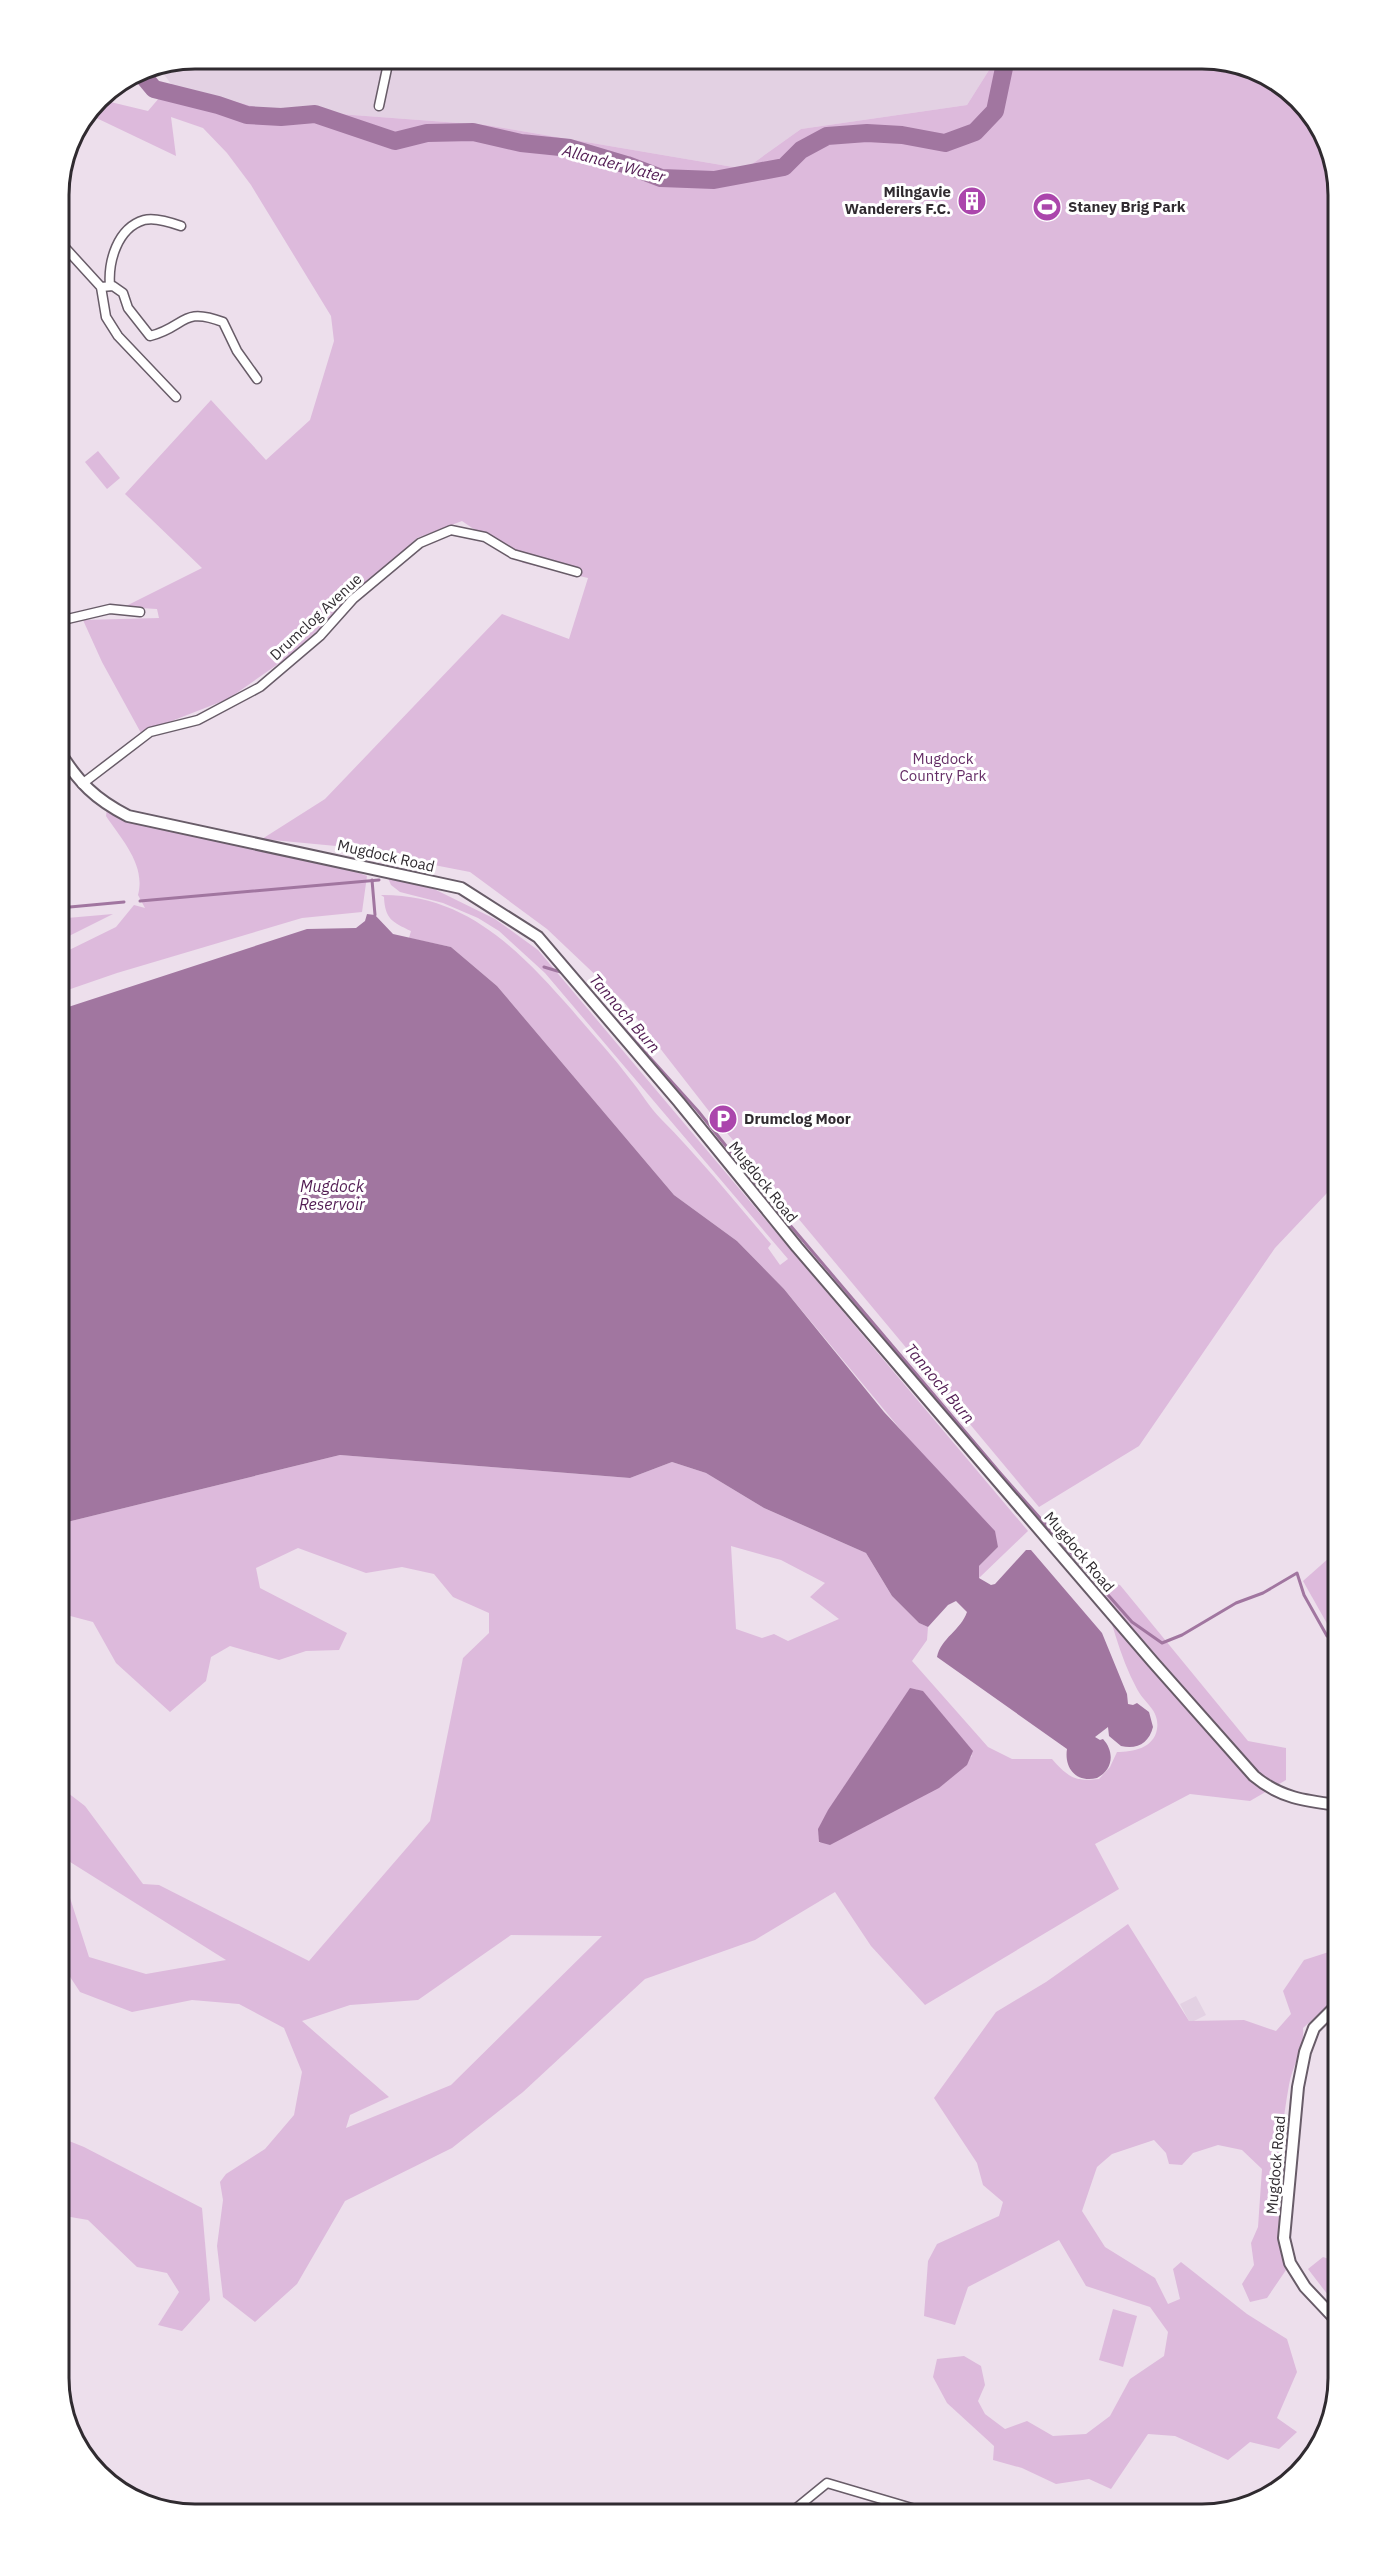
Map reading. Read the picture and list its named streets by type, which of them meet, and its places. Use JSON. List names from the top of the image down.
{
  "streets": {
    "street": ["Drumclog Avenue", "Mugdock Road"]
  },
  "crossings": [
    ["Drumclog Avenue", "Mugdock Road"]
  ],
  "water": ["Allander Water", "Tannoch Burn", "Mugdock Reservoir"],
  "parks": ["Mugdock Country Park"],
  "places": {
    "building": ["Milngavie Wanderers F.C."],
    "sports": ["Staney Brig Park"],
    "parking": ["Drumclog Moor"]
  }
}
